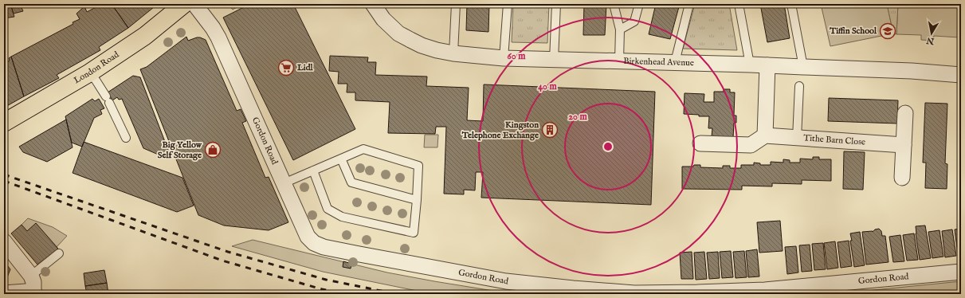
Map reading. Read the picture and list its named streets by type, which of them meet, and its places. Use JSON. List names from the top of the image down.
{
  "streets": {
    "main road": ["London Road"],
    "street": ["Birkenhead Avenue", "Tithe Barn Close", "Gordon Road"]
  },
  "places": {
    "school or university": ["Tiffin School"],
    "supermarket": ["Lidl"],
    "building": ["Kingston Telephone Exchange"],
    "shop": ["Big Yellow Self Storage"]
  },
  "north": "bottom",
  "rings": ["60 m", "40 m", "20 m"]
}
